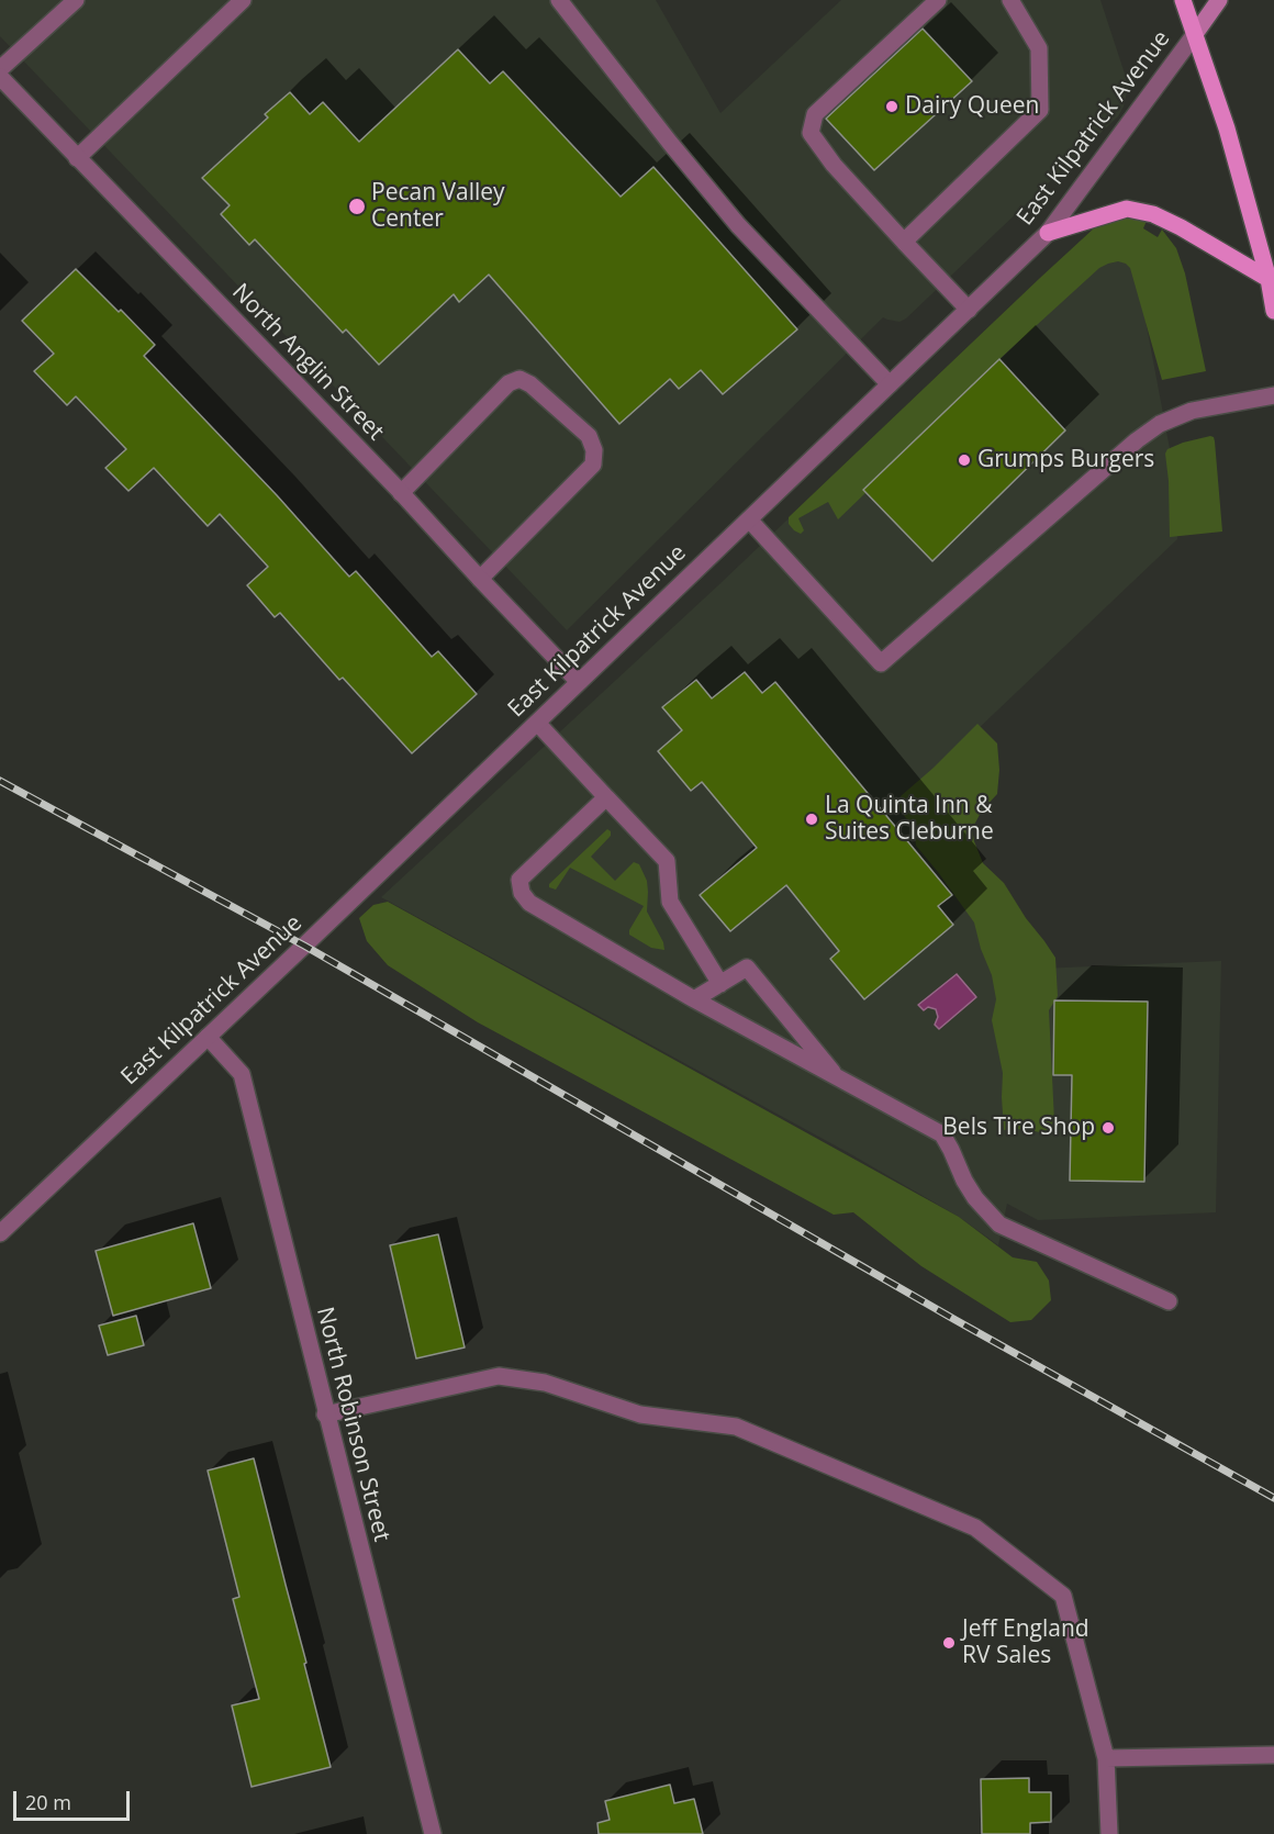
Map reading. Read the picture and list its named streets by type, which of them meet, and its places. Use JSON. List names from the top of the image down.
{
  "streets": {
    "street": ["East Kilpatrick Avenue", "North Anglin Street", "North Robinson Street"]
  },
  "crossings": [
    ["East Kilpatrick Avenue", "North Anglin Street"],
    ["East Kilpatrick Avenue", "North Robinson Street"]
  ],
  "places": [
    "Dairy Queen",
    "Pecan Valley Center",
    "Grumps Burgers",
    "La Quinta Inn & Suites Cleburne",
    "Bels Tire Shop",
    "Jeff England RV Sales"
  ],
  "scale_bar": "20 m"
}
